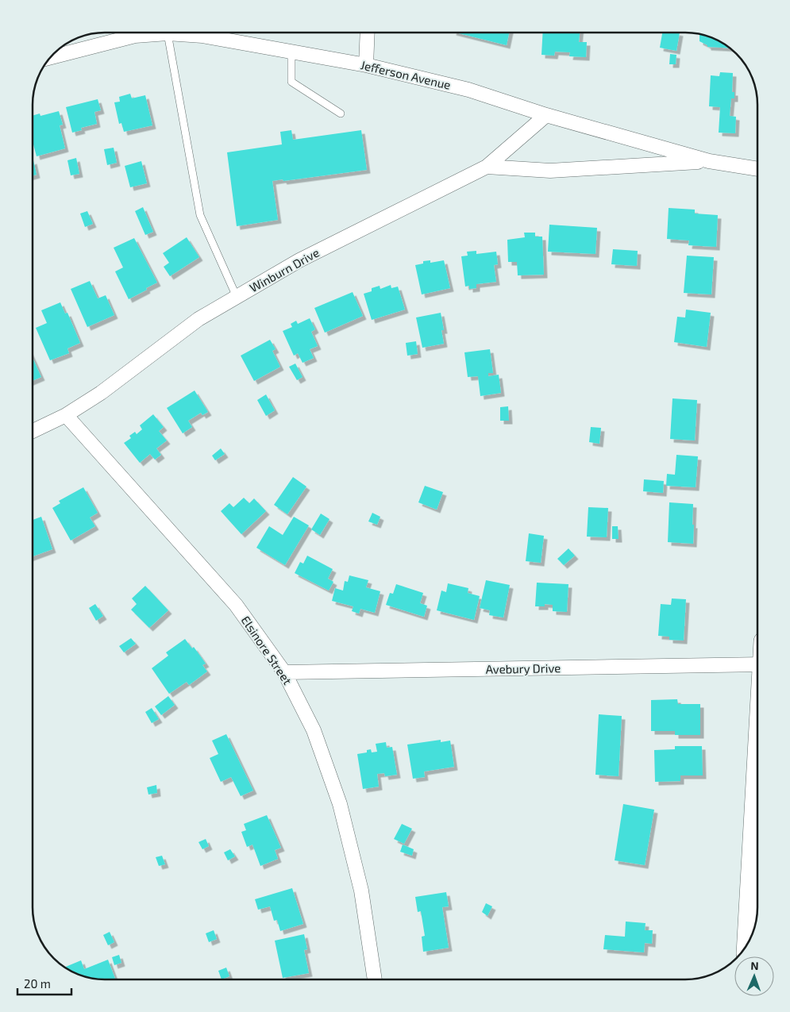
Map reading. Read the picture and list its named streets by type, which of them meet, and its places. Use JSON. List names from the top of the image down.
{
  "streets": {
    "street": [
      "Jefferson Avenue",
      "Winburn Drive",
      "Elsinore Street",
      "Avebury Drive"
    ]
  },
  "crossings": [
    ["Jefferson Avenue", "Winburn Drive"],
    ["Winburn Drive", "Elsinore Street"],
    ["Elsinore Street", "Avebury Drive"]
  ],
  "scale_bar": "20 m",
  "north": "top"
}
